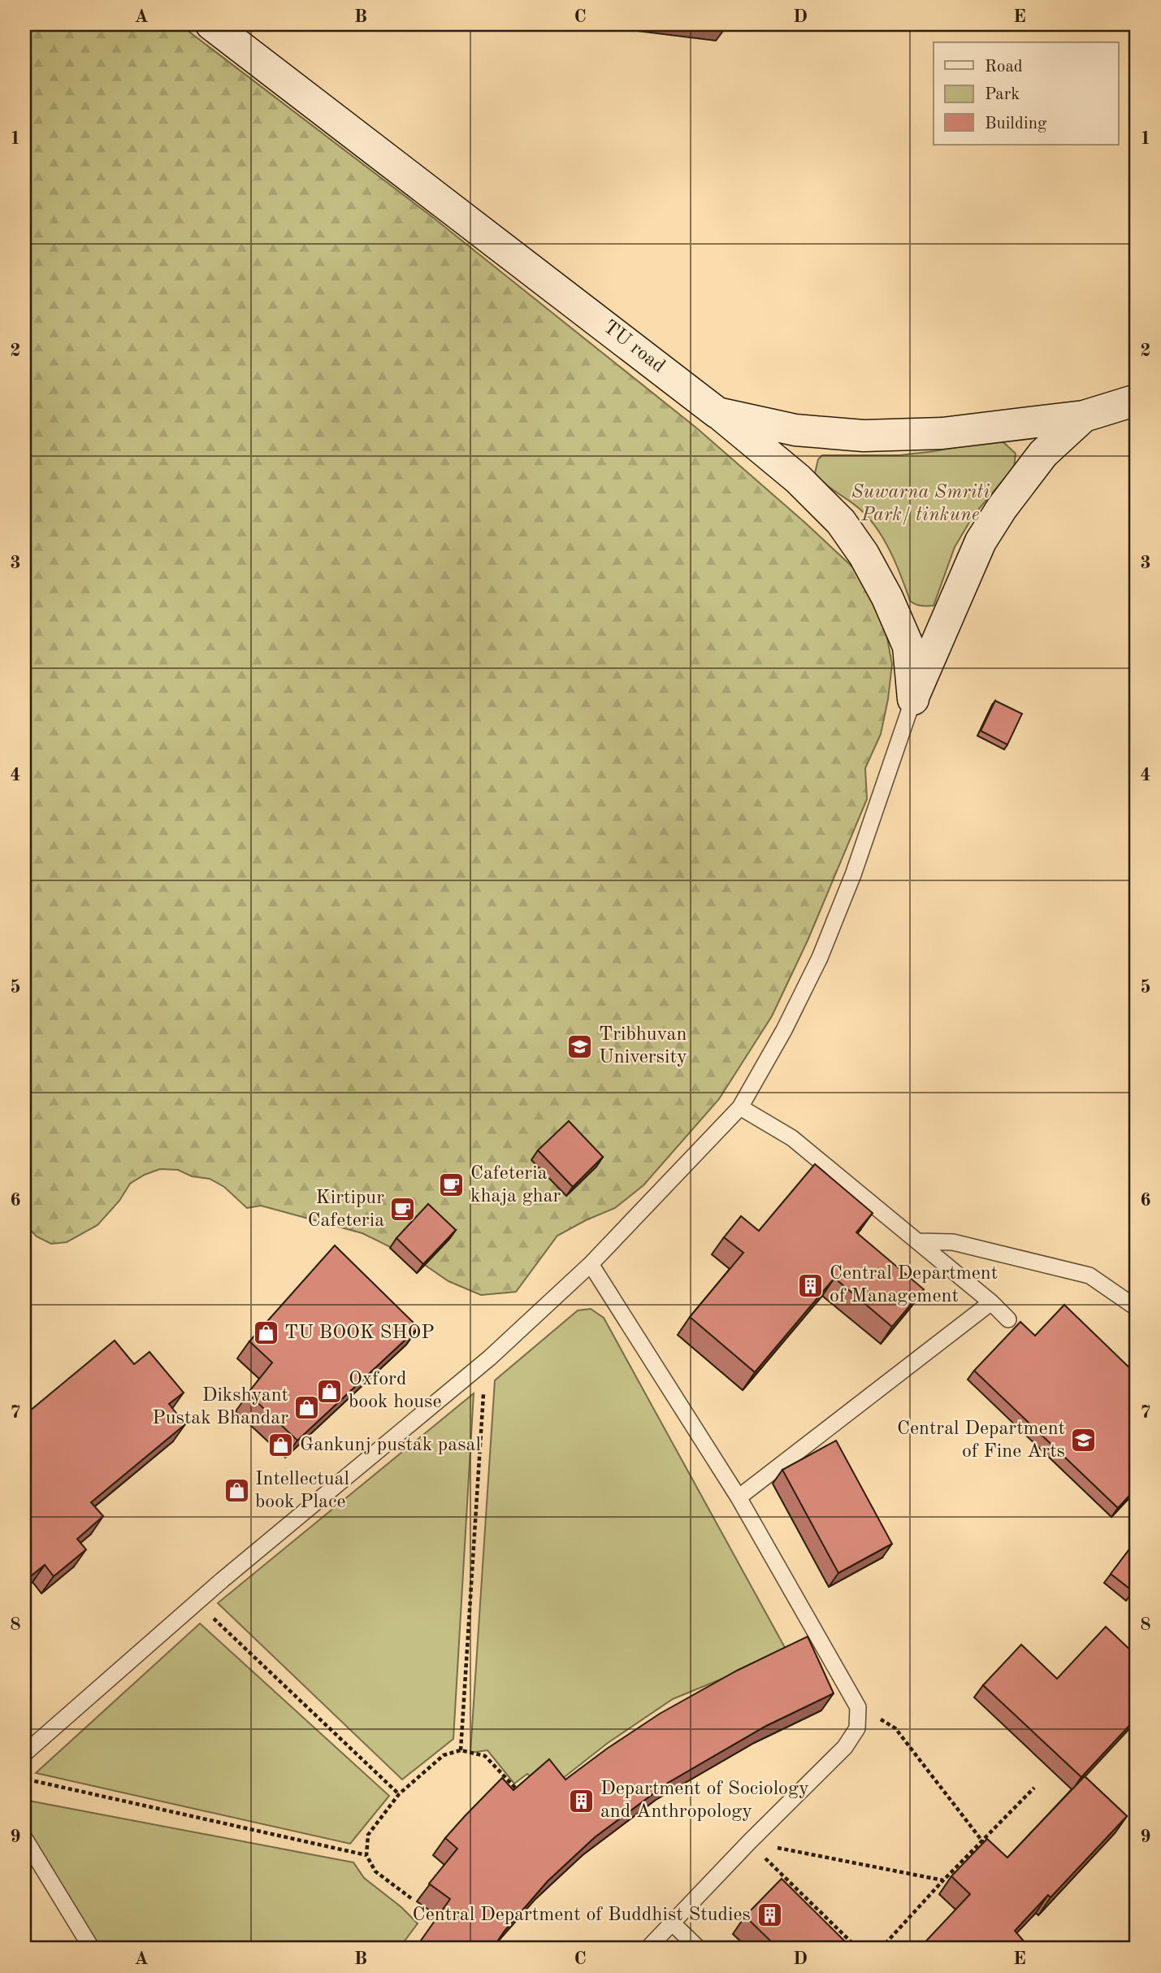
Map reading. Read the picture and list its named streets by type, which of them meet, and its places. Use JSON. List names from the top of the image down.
{
  "streets": {
    "street": ["TU road"]
  },
  "parks": ["Suwarna Smriti Park/ tinkune"],
  "places": {
    "school or university": ["Tribhuvan University", "Central Department of Fine Arts"],
    "cafe": ["Cafeteria khaja ghar", "Kirtipur Cafeteria"],
    "building": ["Central Department of Management", "Department of Sociology and Anthropology", "Central Department of Buddhist Studies"],
    "shop": [
      "TU BOOK SHOP",
      "Oxford book house",
      "Dikshyant Pustak Bhandar",
      "Gankunj pustak pasal",
      "Intellectual book Place"
    ]
  },
  "legend": ["Road", "Park", "Building"],
  "grid": {
    "columns": [
      "A",
      "B",
      "C",
      "D",
      "E"
    ],
    "rows": [
      "1",
      "2",
      "3",
      "4",
      "5",
      "6",
      "7",
      "8",
      "9"
    ]
  }
}
